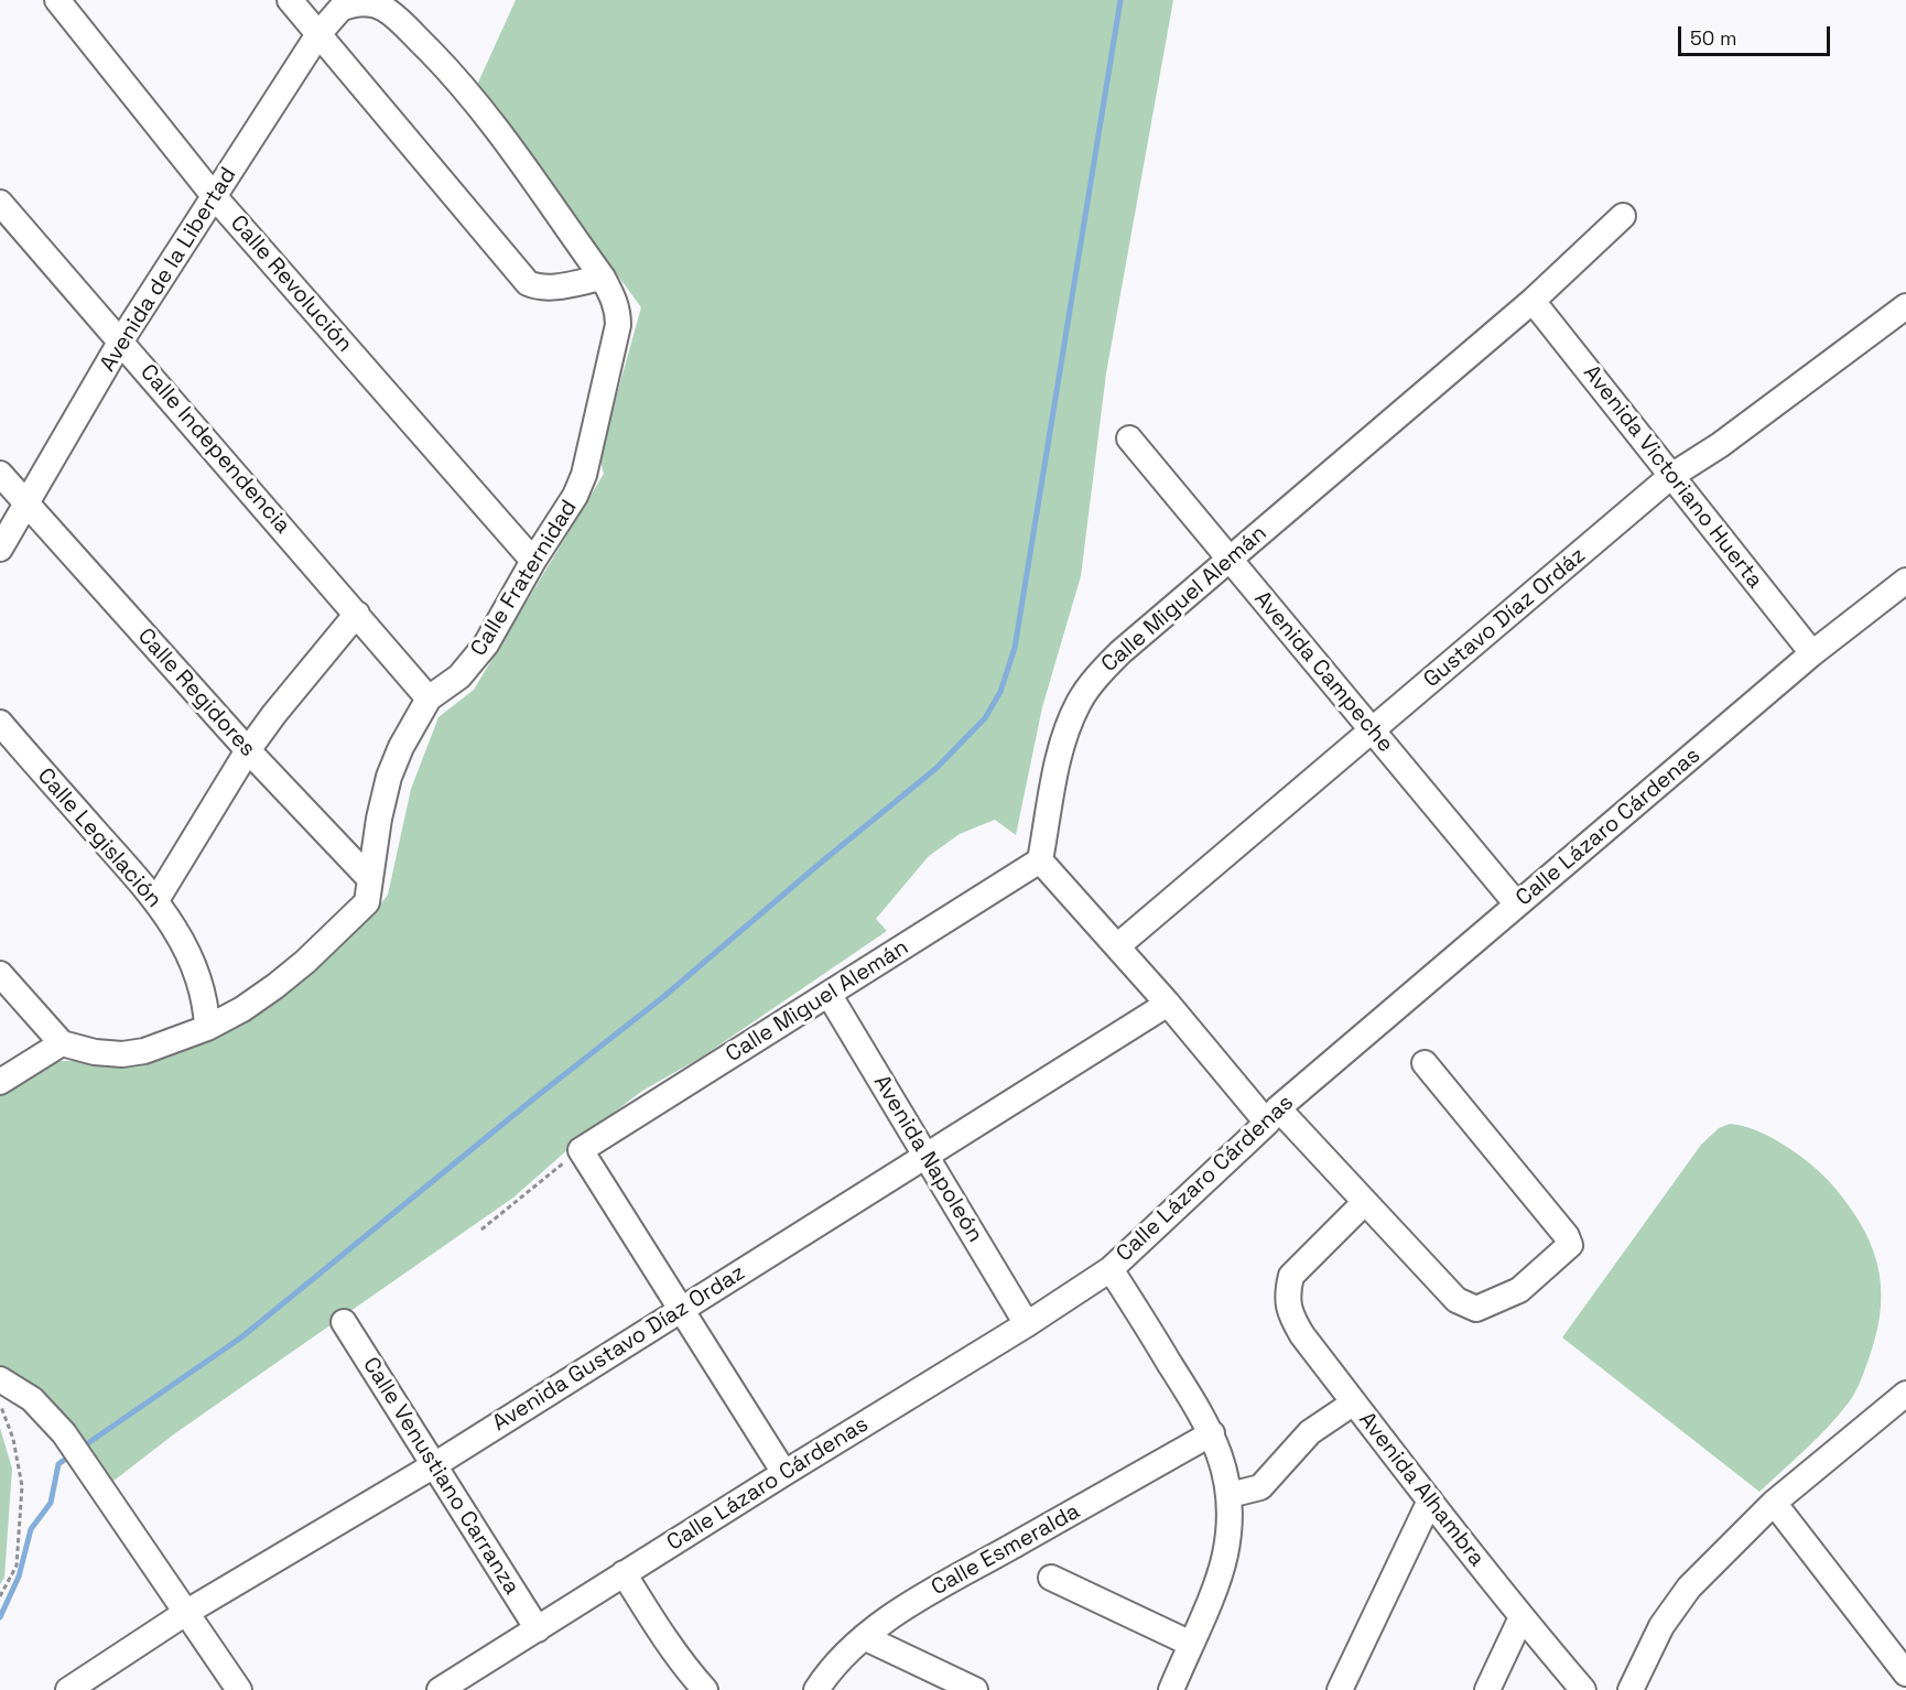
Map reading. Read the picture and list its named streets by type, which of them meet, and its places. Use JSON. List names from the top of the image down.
{
  "streets": {
    "street": [
      "Avenida de la Libertad",
      "Calle Revolución",
      "Calle Independencia",
      "Avenida Victoriano Huerta",
      "Calle Fraternidad",
      "Calle Miguel Alemán",
      "Gustavo Díaz Ordáz",
      "Avenida Campeche",
      "Calle Regidores",
      "Calle Lázaro Cárdenas",
      "Calle Legislación",
      "Avenida Napoleón",
      "Avenida Gustavo Díaz Ordaz",
      "Calle Venustiano Carranza",
      "Avenida Alhambra",
      "Calle Esmeralda"
    ]
  },
  "crossings": [
    ["Avenida de la Libertad", "Calle Revolución"],
    ["Avenida de la Libertad", "Calle Independencia"],
    ["Avenida de la Libertad", "Calle Fraternidad"],
    ["Avenida de la Libertad", "Calle Regidores"],
    ["Calle Revolución", "Calle Fraternidad"],
    ["Calle Independencia", "Calle Fraternidad"],
    ["Avenida Victoriano Huerta", "Calle Miguel Alemán"],
    ["Avenida Victoriano Huerta", "Gustavo Díaz Ordáz"],
    ["Avenida Victoriano Huerta", "Calle Lázaro Cárdenas"],
    ["Calle Fraternidad", "Calle Regidores"],
    ["Calle Fraternidad", "Calle Legislación"],
    ["Calle Miguel Alemán", "Avenida Campeche"],
    ["Calle Miguel Alemán", "Avenida Napoleón"],
    ["Gustavo Díaz Ordáz", "Avenida Campeche"],
    ["Avenida Campeche", "Calle Lázaro Cárdenas"],
    ["Calle Lázaro Cárdenas", "Avenida Napoleón"],
    ["Calle Lázaro Cárdenas", "Calle Venustiano Carranza"],
    ["Avenida Napoleón", "Avenida Gustavo Díaz Ordaz"],
    ["Avenida Gustavo Díaz Ordaz", "Calle Venustiano Carranza"]
  ],
  "scale_bar": "50 m"
}
